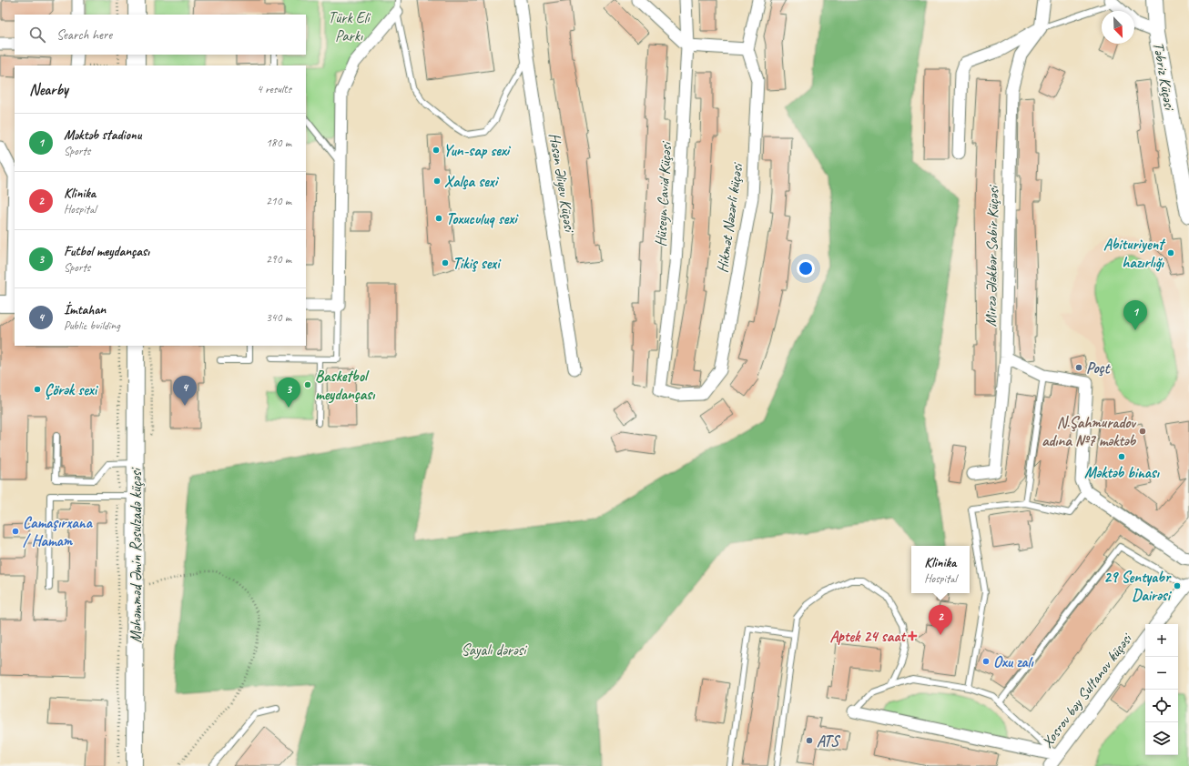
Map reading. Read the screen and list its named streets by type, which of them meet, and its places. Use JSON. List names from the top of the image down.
{
  "streets": {
    "main road": ["Təbriz Küçəsi", "Məhəmməd Əmin Rəsulzadə küçəsi"],
    "street": [
      "Həsən Əliyev Küçəsi",
      "Hüseyn Cavid Küçəsi",
      "Hikmət Nəzərli küçəsi",
      "Mirzə Ələkbər Sabir Küçəsi",
      "Xosrov bəy Sultanov küçəsi"
    ]
  },
  "crossings": [
    ["Hüseyn Cavid Küçəsi", "Hikmət Nəzərli küçəsi"]
  ],
  "parks": ["Türk Eli Parkı", "Sayalı dərəsi"],
  "places": {
    "other": [
      "Yun-sap sexi",
      "Xalça sexi",
      "Toxuculuq sexi",
      "Abituriyent hazırlığı",
      "Tikiş sexi",
      "Poçt",
      "Basketbol meydançası",
      "Çörək sexi",
      "N.Şahmuradov adına №7 məktəb",
      "Məktəb binası",
      "Camaşırxana / Hamam",
      "29 Sentyabr Dairəsi",
      "Oxu zalı",
      "ATS"
    ],
    "health": ["Aptek 24 saat"]
  },
  "north": "bottom right",
  "page": {
    "search": "Search here",
    "heading": ["Nearby", "4 results"],
    "list": [
      {
        "mark": "1",
        "name": "Məktəb stadionu",
        "note": "Sports",
        "value": "180 m"
      },
      {
        "mark": "2",
        "name": "Klinika",
        "note": "Hospital",
        "value": "210 m"
      },
      {
        "mark": "3",
        "name": "Futbol meydançası",
        "note": "Sports",
        "value": "290 m"
      },
      {
        "mark": "4",
        "name": "İmtahan",
        "note": "Public building",
        "value": "340 m"
      }
    ],
    "pins": [
      "1",
      "4",
      "3",
      "2"
    ],
    "popup": ["Klinika", "Hospital"],
    "map_buttons": ["+", "−"]
  }
}
